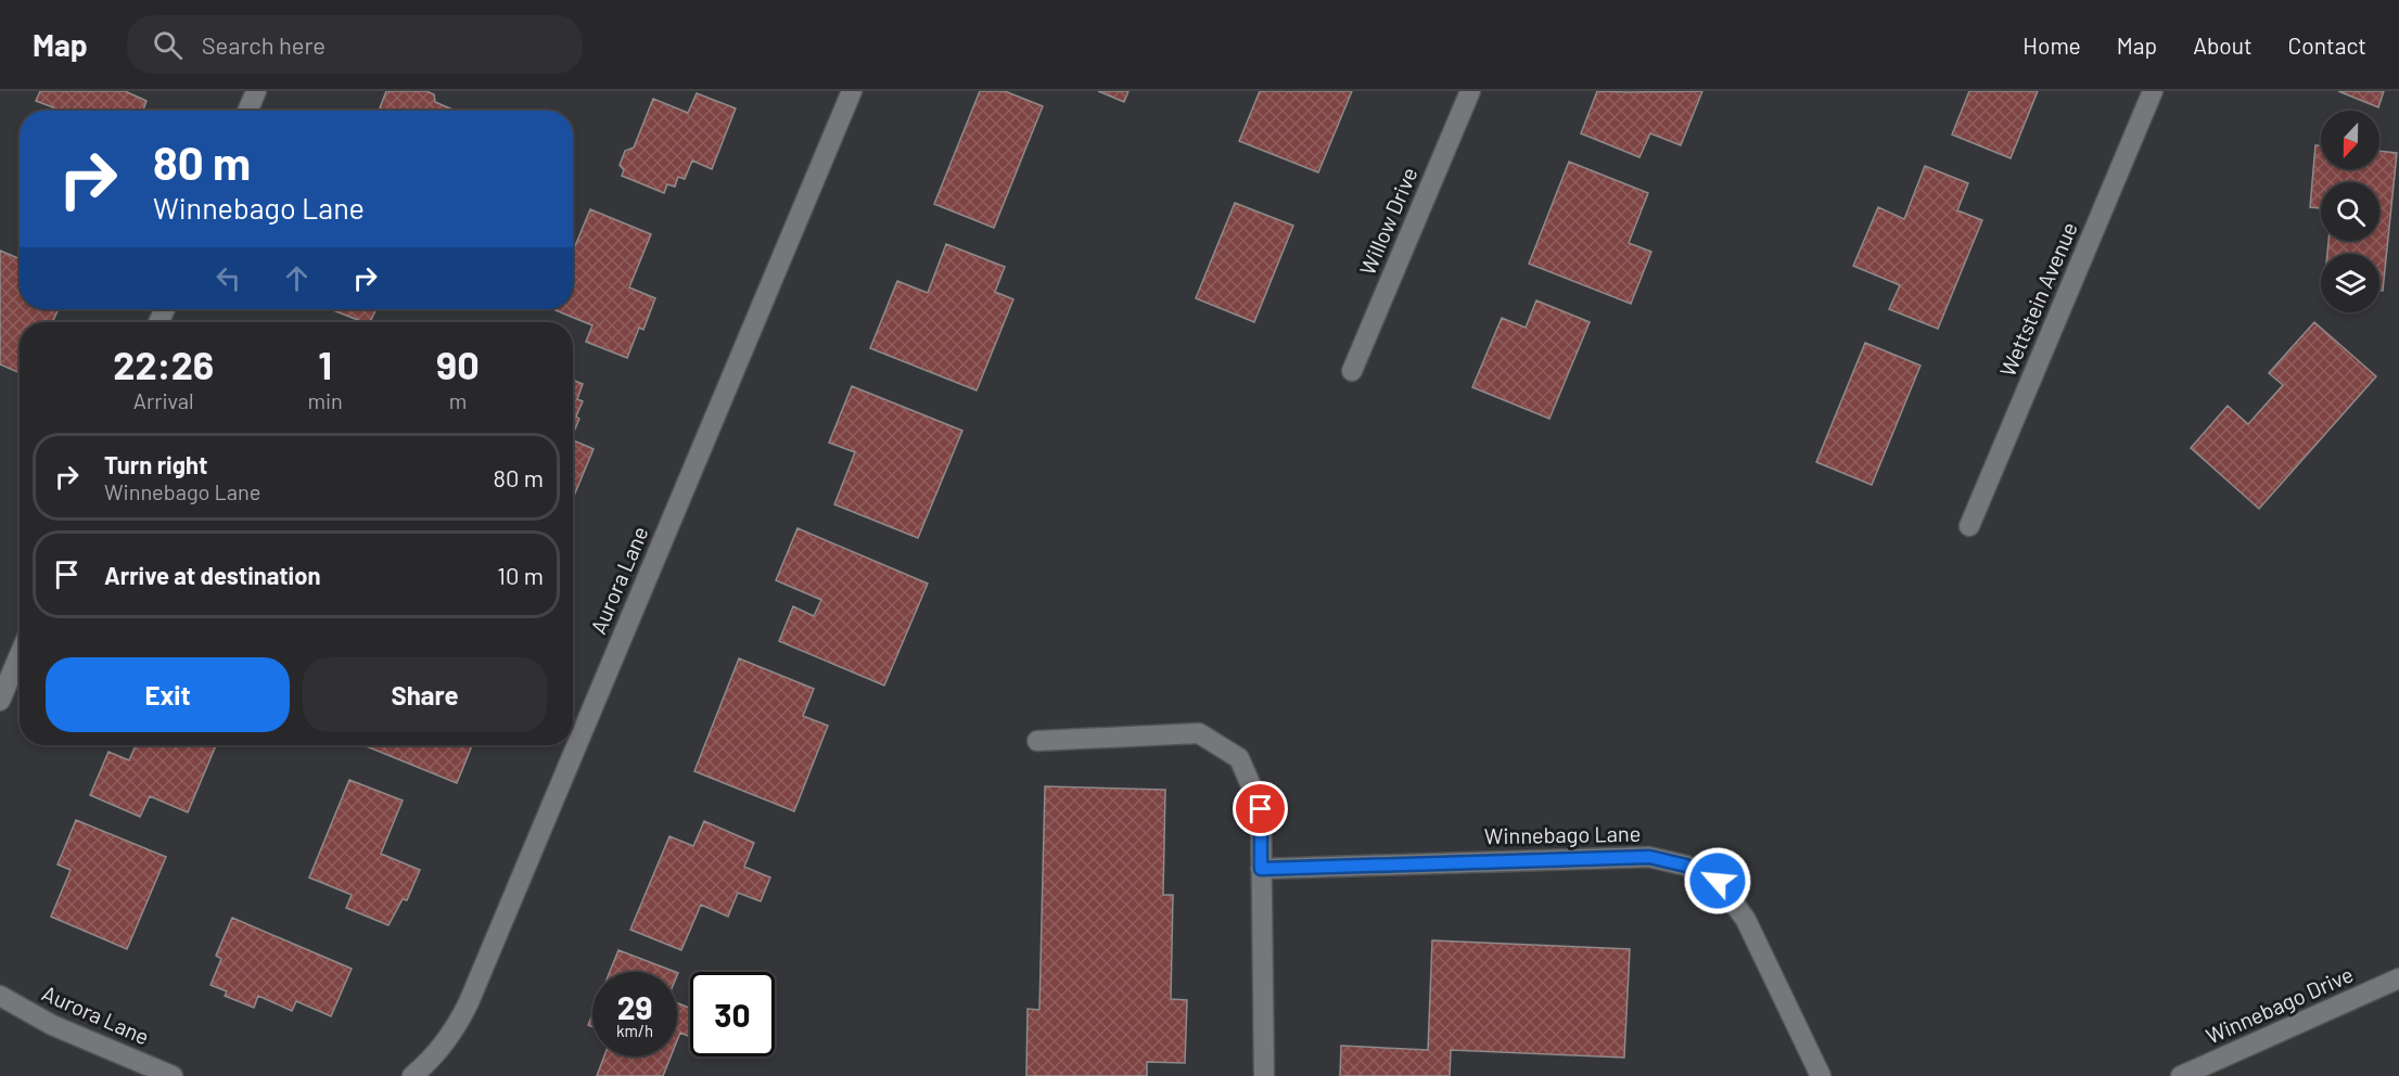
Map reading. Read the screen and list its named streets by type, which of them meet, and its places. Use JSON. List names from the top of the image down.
{
  "streets": {
    "street": [
      "Willow Drive",
      "Wettstein Avenue",
      "Aurora Lane",
      "Winnebago Lane",
      "Winnebago Drive"
    ]
  },
  "north": "bottom",
  "page": {
    "header": "Map",
    "search": "Search here",
    "nav": [
      "Home",
      "Map",
      "About",
      "Contact"
    ],
    "turn": ["80 m", "Winnebago Lane"],
    "eta": [
      "22:26",
      "Arrival",
      "1",
      "min",
      "90",
      "m"
    ],
    "list": [
      {
        "name": "Turn right",
        "note": "Winnebago Lane",
        "value": "80 m"
      },
      {
        "name": "Arrive at destination",
        "value": "10 m"
      }
    ],
    "buttons": ["Exit", "Share"],
    "speed": "29 km/h",
    "limit": "30"
  }
}
